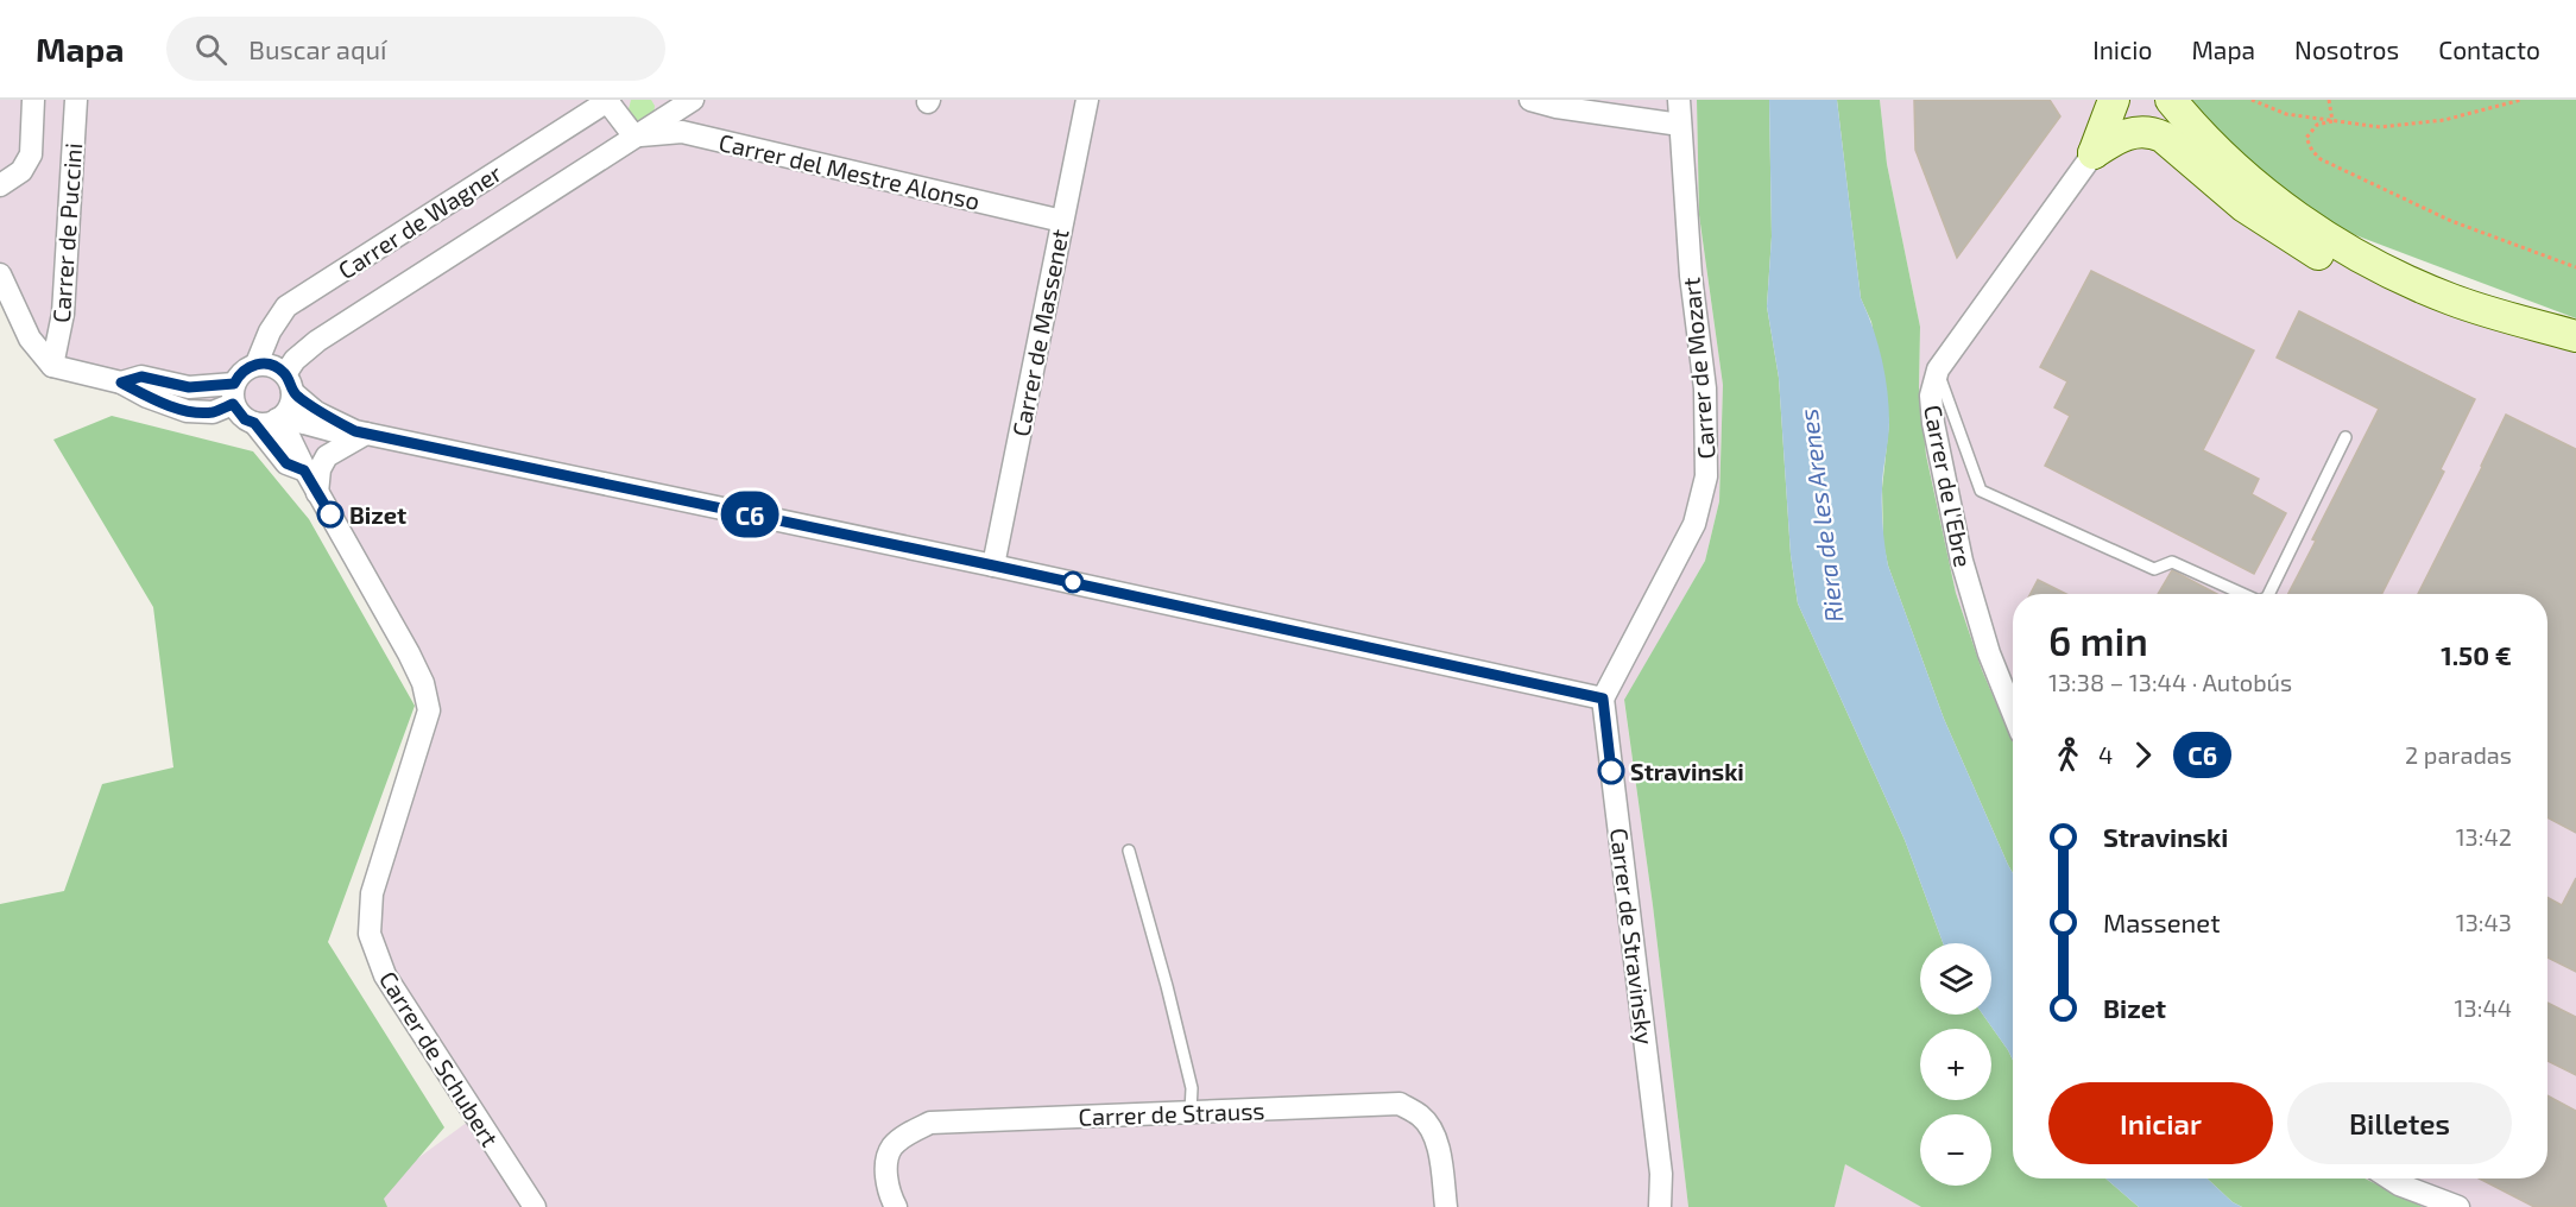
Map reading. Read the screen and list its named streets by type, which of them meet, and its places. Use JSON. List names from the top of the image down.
{
  "streets": {
    "street": [
      "Carrer del Mestre Alonso",
      "Carrer de Wagner",
      "Carrer de Puccini",
      "Carrer de Massenet",
      "Carrer de Mozart",
      "Carrer de l'Ebre",
      "Carrer de Stravinsky",
      "Carrer de Schubert",
      "Carrer de Strauss"
    ]
  },
  "crossings": [
    ["Carrer del Mestre Alonso", "Carrer de Wagner"],
    ["Carrer del Mestre Alonso", "Carrer de Massenet"],
    ["Carrer de Wagner", "Carrer de Schubert"],
    ["Carrer de Mozart", "Carrer de Stravinsky"]
  ],
  "water": ["Riera de les Arenes"],
  "places": ["Bizet", "Stravinski"],
  "lines": ["bus line C6"],
  "page": {
    "header": "Mapa",
    "search": "Buscar aquí",
    "nav": [
      "Inicio",
      "Mapa",
      "Nosotros",
      "Contacto"
    ],
    "on_map": "C6",
    "heading": ["6 min", "13:38 – 13:44 · Autobús", "1.50 €"],
    "legs": ["4", "C6", "2 paradas"],
    "list": [
      {
        "name": "Stravinski",
        "value": "13:42"
      },
      {
        "name": "Massenet",
        "value": "13:43"
      },
      {
        "name": "Bizet",
        "value": "13:44"
      }
    ],
    "map_buttons": ["+", "−"],
    "buttons": ["Iniciar", "Billetes"]
  }
}
